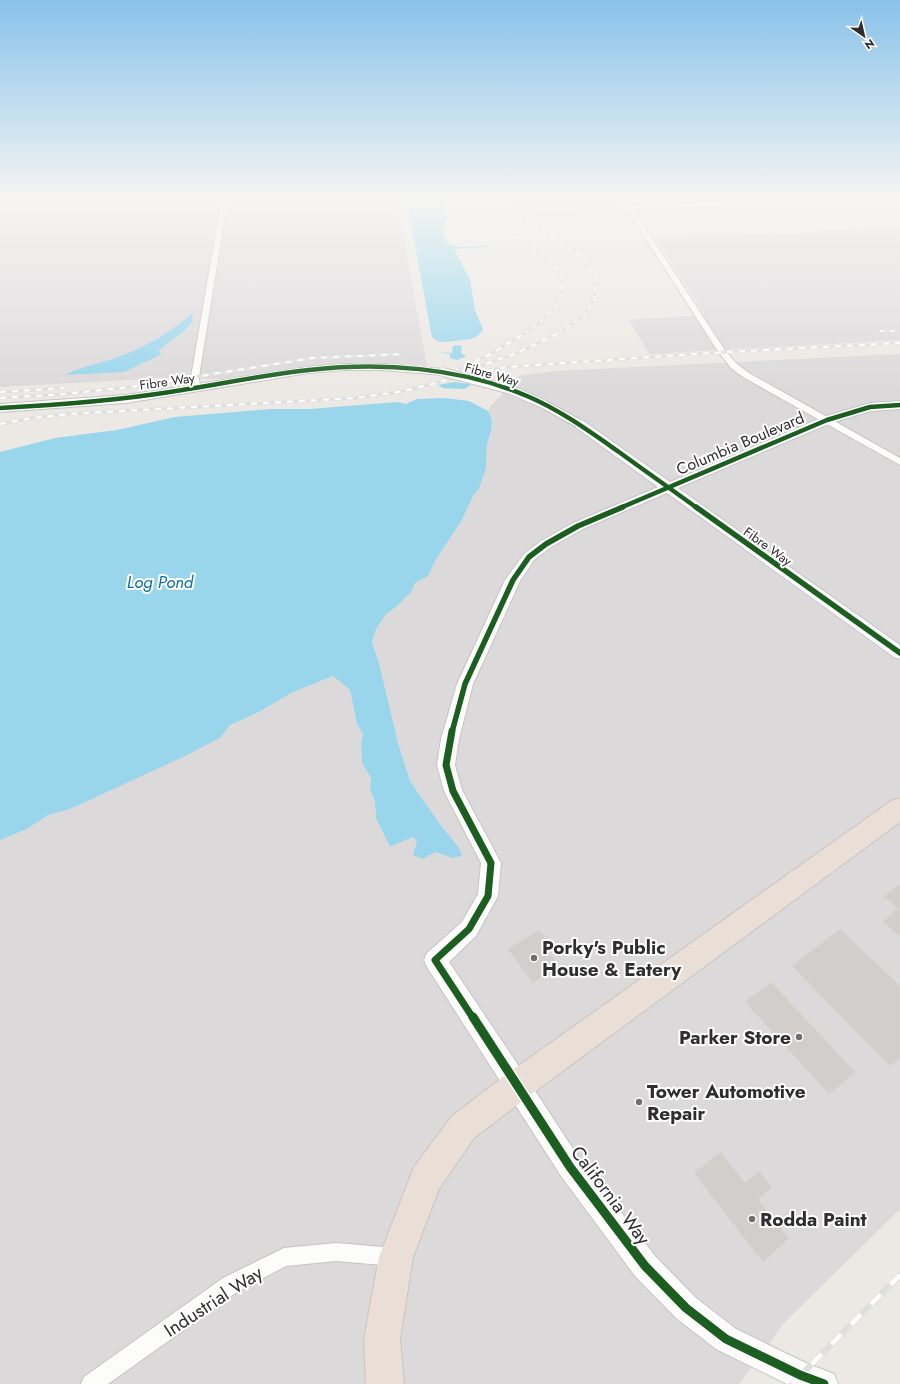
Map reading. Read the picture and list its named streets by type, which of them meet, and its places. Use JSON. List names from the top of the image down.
{
  "streets": {
    "street": [
      "Fibre Way",
      "Columbia Boulevard",
      "California Way",
      "Industrial Way"
    ]
  },
  "crossings": [
    ["Fibre Way", "Columbia Boulevard"],
    ["Columbia Boulevard", "California Way"]
  ],
  "water": ["Log Pond"],
  "places": [
    "Porky's Public House & Eatery",
    "Parker Store",
    "Tower Automotive Repair",
    "Rodda Paint"
  ],
  "north": "bottom right"
}
